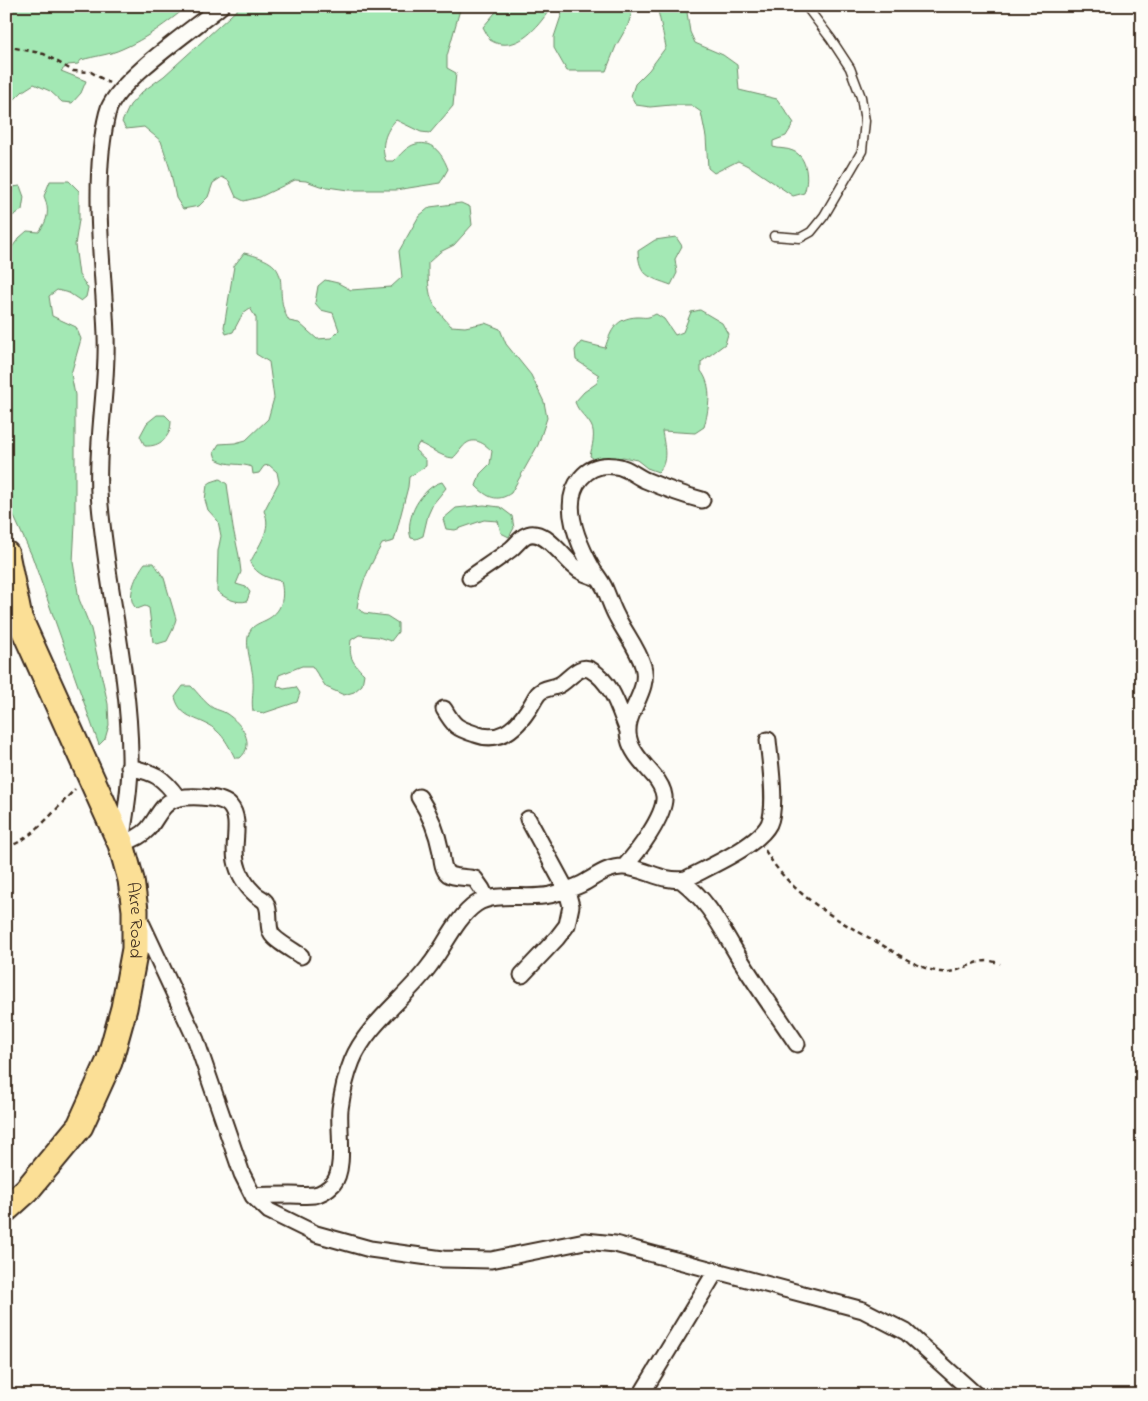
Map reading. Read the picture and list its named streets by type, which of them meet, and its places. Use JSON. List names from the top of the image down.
{
  "streets": {
    "highway": ["Akre Road"]
  }
}
